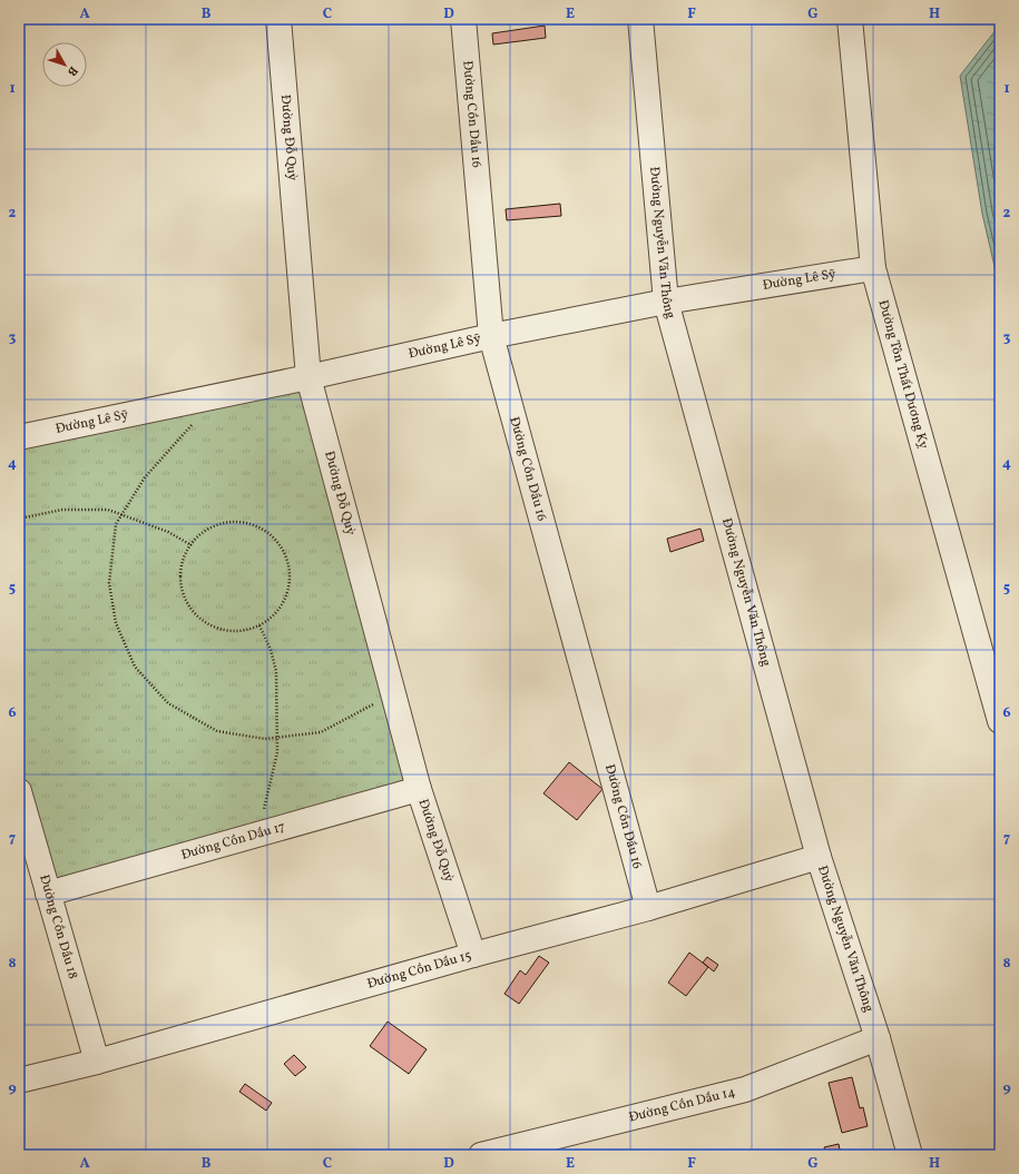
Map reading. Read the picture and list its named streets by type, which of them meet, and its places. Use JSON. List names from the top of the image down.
{
  "streets": {
    "street": [
      "Đường Cồn Dầu 16",
      "Đường Đỗ Quỳ",
      "Đường Nguyễn Văn Thông",
      "Đường Lê Sỹ",
      "Đường Tôn Thất Dương Kỵ",
      "Đường Cồn Dầu 17",
      "Đường Cồn Dầu 18",
      "Đường Cồn Dầu 15",
      "Đường Cồn Dầu 14"
    ]
  },
  "crossings": [
    ["Đường Cồn Dầu 16", "Đường Lê Sỹ"],
    ["Đường Cồn Dầu 16", "Đường Cồn Dầu 15"],
    ["Đường Đỗ Quỳ", "Đường Lê Sỹ"],
    ["Đường Đỗ Quỳ", "Đường Cồn Dầu 17"],
    ["Đường Đỗ Quỳ", "Đường Cồn Dầu 15"],
    ["Đường Nguyễn Văn Thông", "Đường Lê Sỹ"],
    ["Đường Nguyễn Văn Thông", "Đường Cồn Dầu 15"],
    ["Đường Nguyễn Văn Thông", "Đường Cồn Dầu 14"],
    ["Đường Lê Sỹ", "Đường Tôn Thất Dương Kỵ"],
    ["Đường Cồn Dầu 17", "Đường Cồn Dầu 18"],
    ["Đường Cồn Dầu 18", "Đường Cồn Dầu 15"]
  ],
  "north": "bottom right",
  "grid": {
    "columns": [
      "A",
      "B",
      "C",
      "D",
      "E",
      "F",
      "G",
      "H"
    ],
    "rows": [
      "1",
      "2",
      "3",
      "4",
      "5",
      "6",
      "7",
      "8",
      "9"
    ]
  }
}
